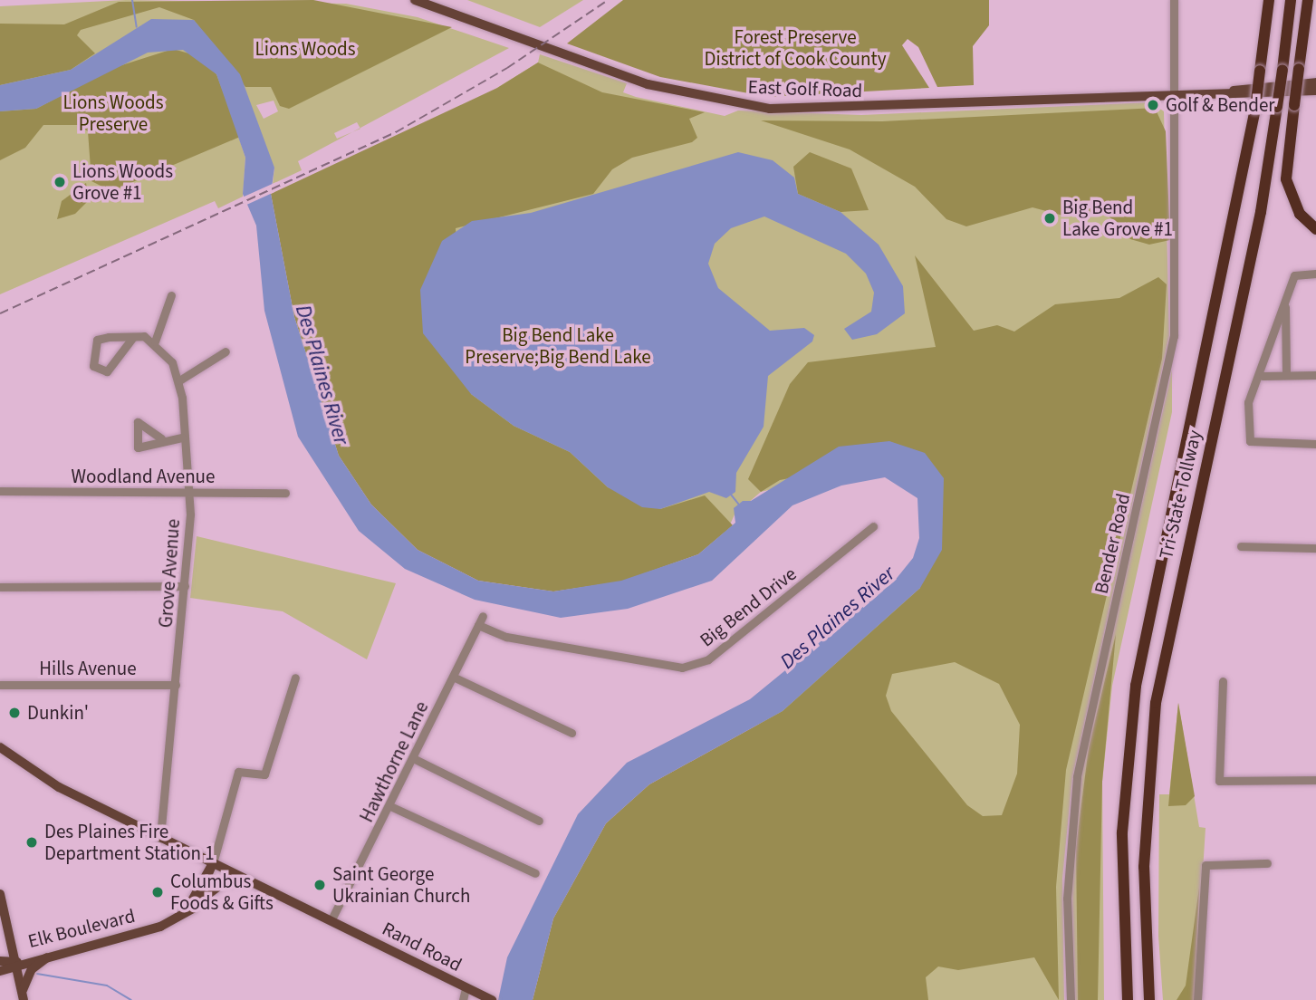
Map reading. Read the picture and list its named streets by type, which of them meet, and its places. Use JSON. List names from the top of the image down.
{
  "streets": {
    "highway": ["Tri-State Tollway"],
    "main road": ["East Golf Road", "Elk Boulevard", "Rand Road"],
    "street": [
      "Woodland Avenue",
      "Bender Road",
      "Grove Avenue",
      "Big Bend Drive",
      "Hills Avenue",
      "Hawthorne Lane"
    ]
  },
  "crossings": [
    ["East Golf Road", "Bender Road"],
    ["Woodland Avenue", "Grove Avenue"],
    ["Grove Avenue", "Hills Avenue"],
    ["Grove Avenue", "Rand Road"],
    ["Big Bend Drive", "Hawthorne Lane"],
    ["Hawthorne Lane", "Rand Road"],
    ["Elk Boulevard", "Rand Road"]
  ],
  "water": ["Des Plaines River"],
  "parks": [
    "Forest Preserve District of Cook County",
    "Lions Woods",
    "Lions Woods Preserve",
    "Big Bend Lake Preserve;Big Bend Lake"
  ],
  "places": [
    "Golf & Bender",
    "Lions Woods Grove #1",
    "Big Bend Lake Grove #1",
    "Dunkin'",
    "Des Plaines Fire Department Station 1",
    "Saint George Ukrainian Church",
    "Columbus Foods & Gifts"
  ]
}
